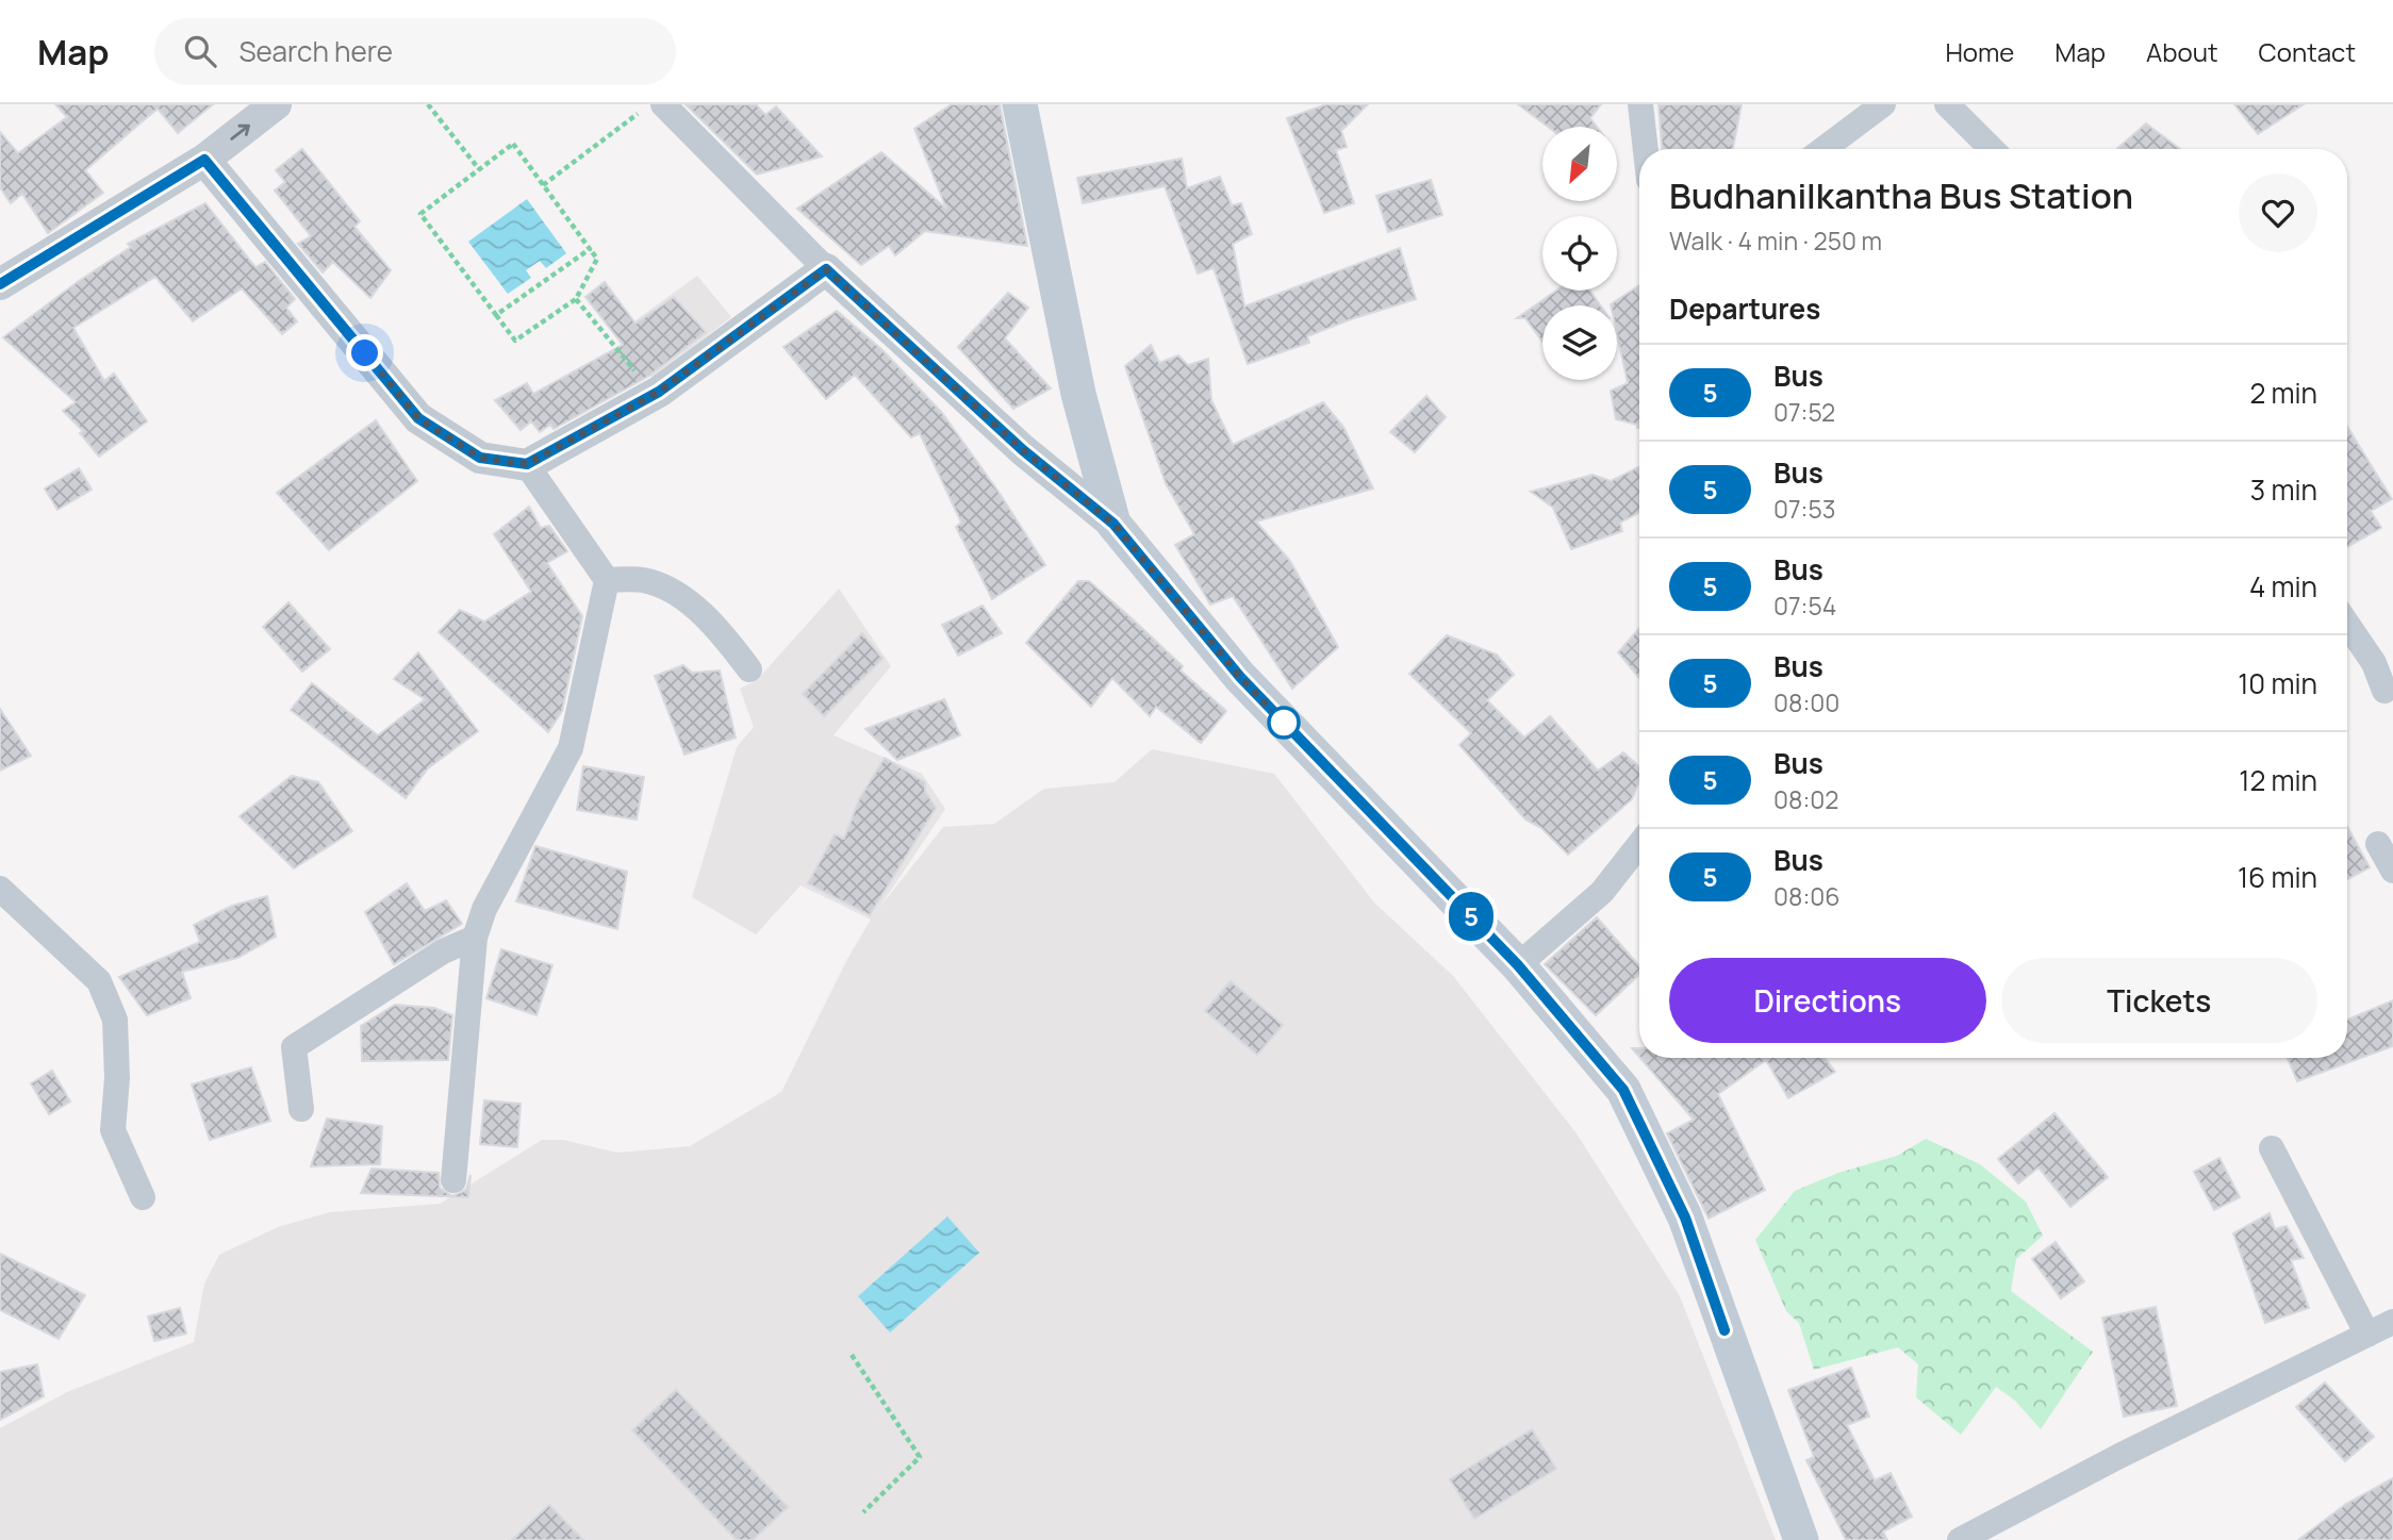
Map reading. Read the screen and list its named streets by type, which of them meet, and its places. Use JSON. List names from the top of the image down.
{
  "lines": ["bus line 5"],
  "north": "bottom left",
  "page": {
    "header": "Map",
    "search": "Search here",
    "nav": [
      "Home",
      "Map",
      "About",
      "Contact"
    ],
    "on_map": "5",
    "heading": [
      ["Budhanilkantha Bus Station", "Walk · 4 min · 250 m"],
      "Departures"
    ],
    "list": [
      {
        "mark": "5",
        "name": "Bus",
        "note": "07:52",
        "value": "2 min"
      },
      {
        "mark": "5",
        "name": "Bus",
        "note": "07:53",
        "value": "3 min"
      },
      {
        "mark": "5",
        "name": "Bus",
        "note": "07:54",
        "value": "4 min"
      },
      {
        "mark": "5",
        "name": "Bus",
        "note": "08:00",
        "value": "10 min"
      },
      {
        "mark": "5",
        "name": "Bus",
        "note": "08:02",
        "value": "12 min"
      },
      {
        "mark": "5",
        "name": "Bus",
        "note": "08:06",
        "value": "16 min"
      }
    ],
    "buttons": ["Directions", "Tickets"]
  }
}
